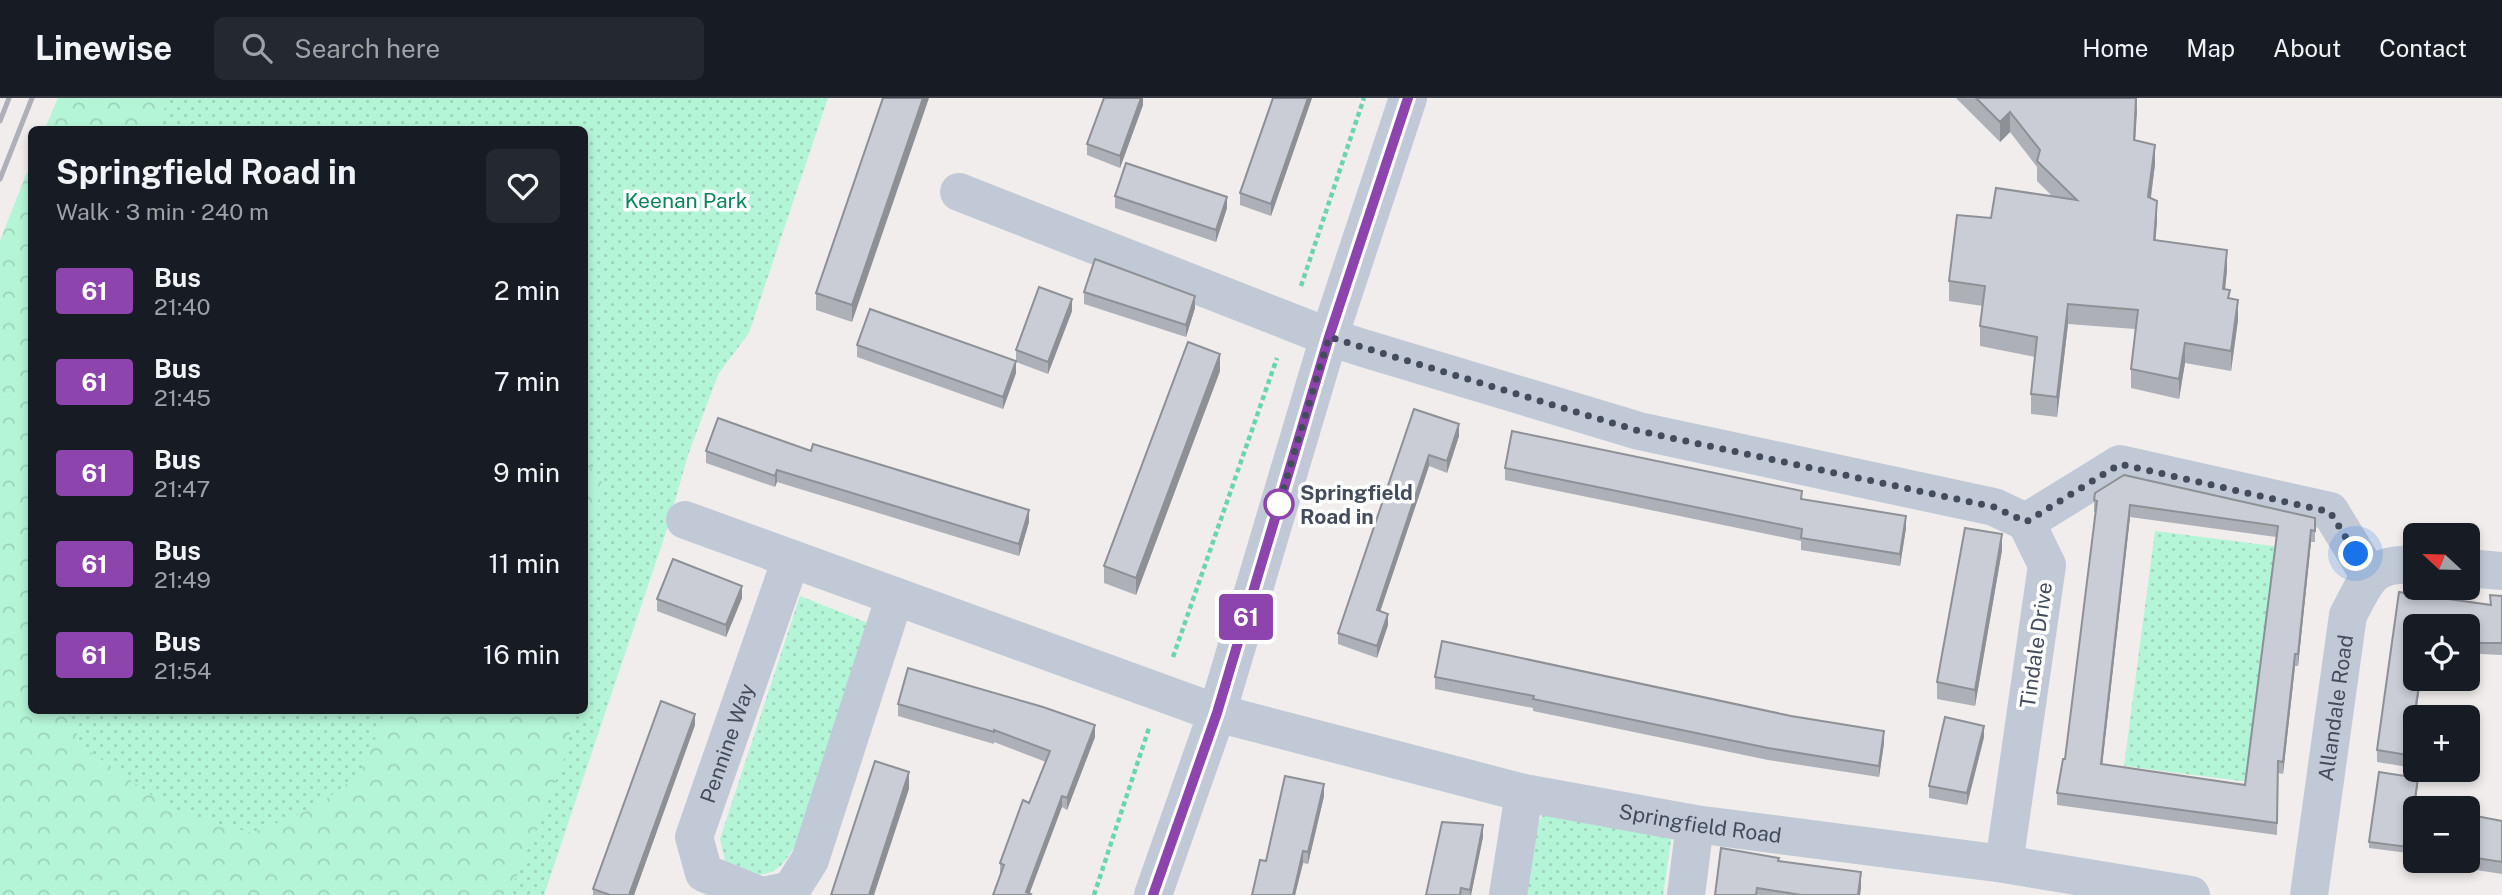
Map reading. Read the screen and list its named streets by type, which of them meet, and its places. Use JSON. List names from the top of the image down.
{
  "streets": {
    "street": [
      "Tindale Drive",
      "Allandale Road",
      "Pennine Way",
      "Springfield Road"
    ]
  },
  "crossings": [
    ["Tindale Drive", "Springfield Road"],
    ["Pennine Way", "Springfield Road"]
  ],
  "parks": ["Keenan Park"],
  "places": ["Springfield Road in"],
  "lines": ["bus line 61"],
  "north": "left",
  "page": {
    "header": "Linewise",
    "search": "Search here",
    "nav": [
      "Home",
      "Map",
      "About",
      "Contact"
    ],
    "on_map": "61",
    "heading": ["Springfield Road in", "Walk · 3 min · 240 m"],
    "list": [
      {
        "mark": "61",
        "name": "Bus",
        "note": "21:40",
        "value": "2 min"
      },
      {
        "mark": "61",
        "name": "Bus",
        "note": "21:45",
        "value": "7 min"
      },
      {
        "mark": "61",
        "name": "Bus",
        "note": "21:47",
        "value": "9 min"
      },
      {
        "mark": "61",
        "name": "Bus",
        "note": "21:49",
        "value": "11 min"
      },
      {
        "mark": "61",
        "name": "Bus",
        "note": "21:54",
        "value": "16 min"
      }
    ],
    "map_buttons": ["+", "−"]
  }
}
